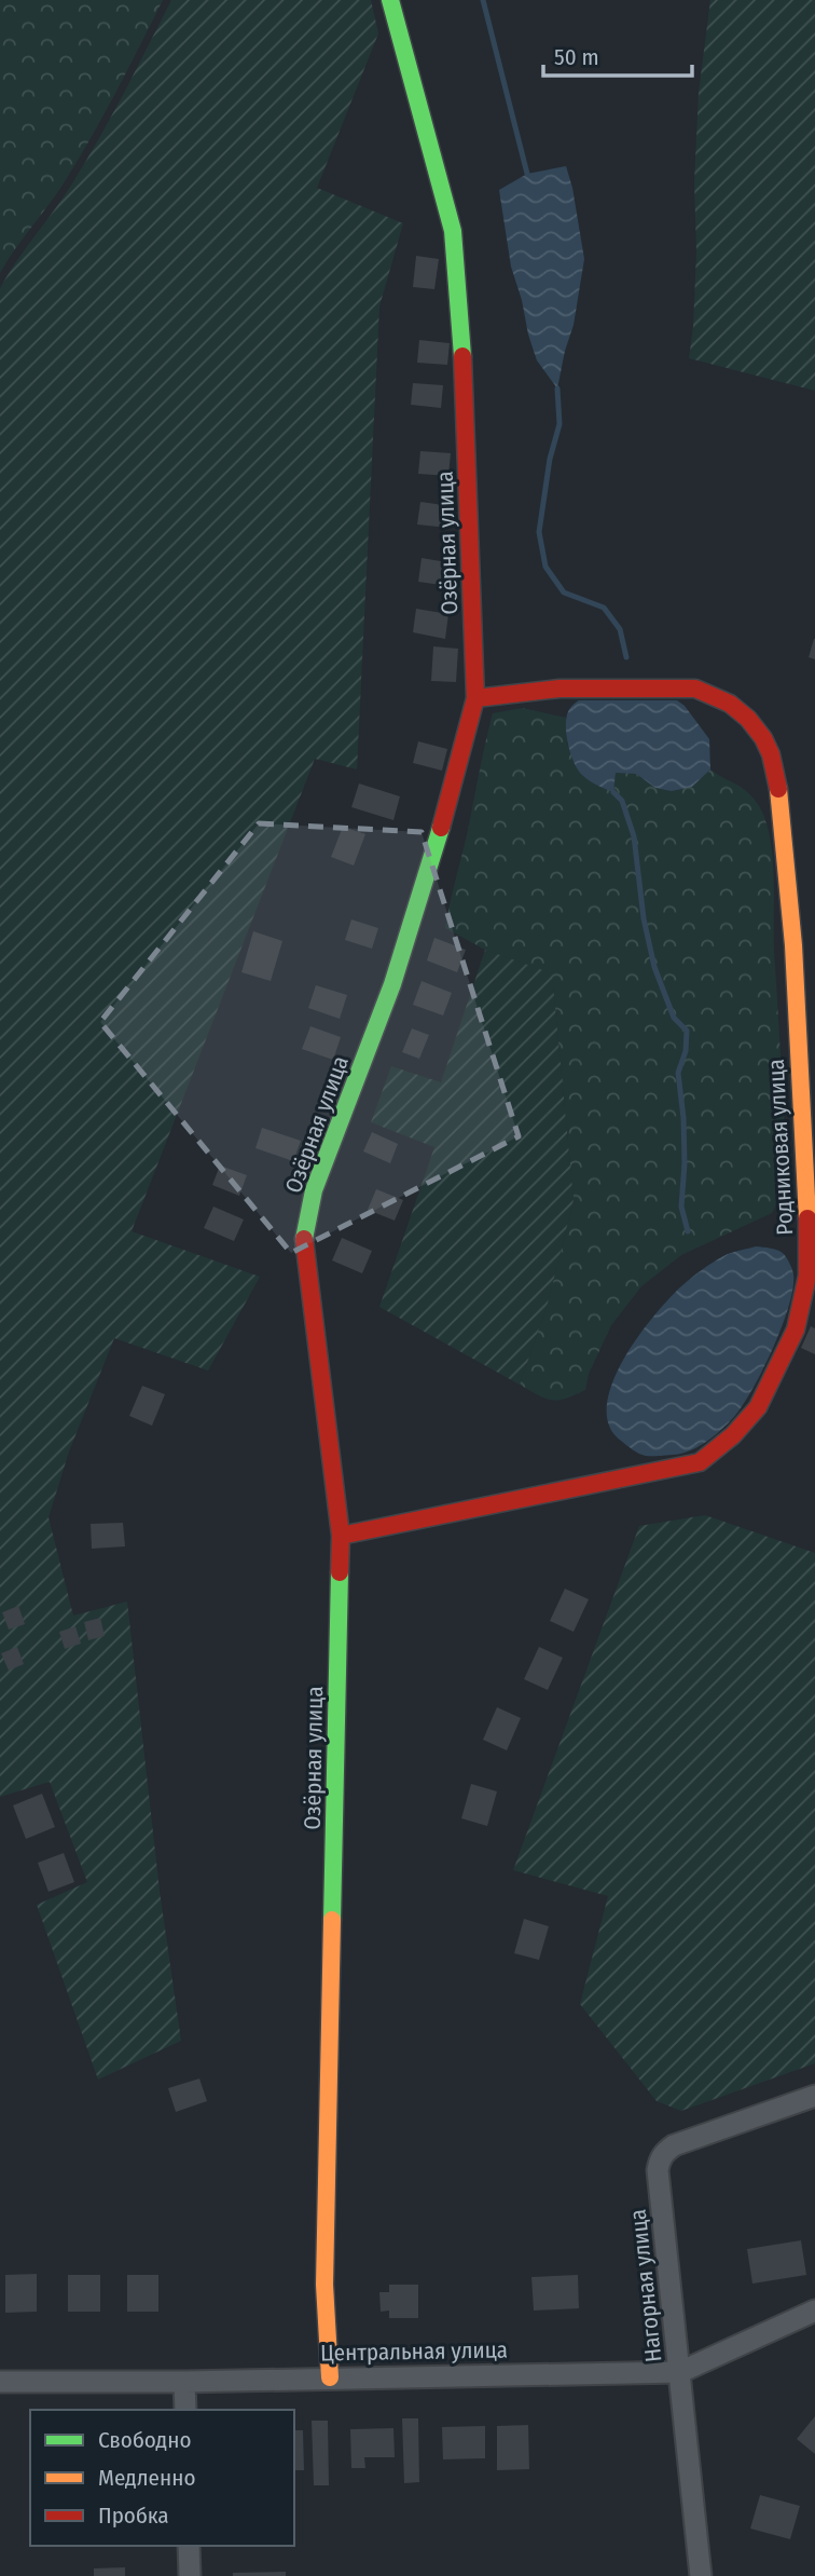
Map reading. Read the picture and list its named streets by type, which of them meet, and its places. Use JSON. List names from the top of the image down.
{
  "streets": {
    "street": [
      "Озёрная улица",
      "Родниковая улица",
      "Нагорная улица",
      "Центральная улица"
    ]
  },
  "crossings": [
    ["Озёрная улица", "Родниковая улица"],
    ["Озёрная улица", "Центральная улица"],
    ["Нагорная улица", "Центральная улица"]
  ],
  "legend": ["Свободно", "Медленно", "Пробка"],
  "scale_bar": "50 m"
}
